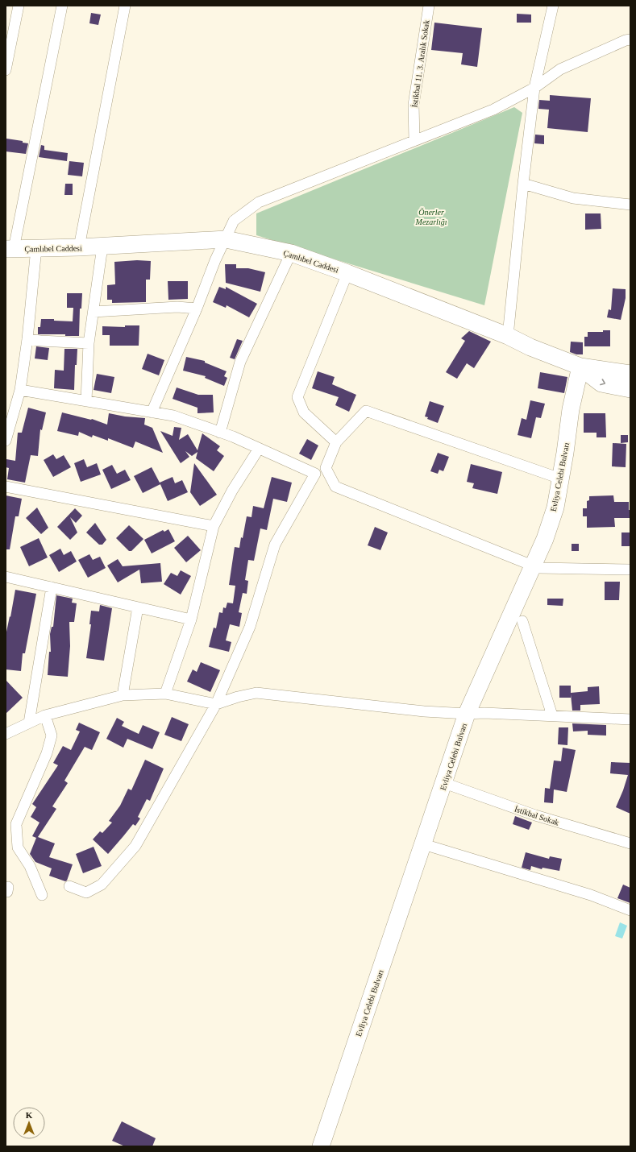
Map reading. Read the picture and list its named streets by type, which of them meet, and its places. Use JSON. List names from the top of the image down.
{
  "streets": {
    "main road": ["Çamlıbel Caddesi", "Evliya Celebi Bulvarı"],
    "street": ["İstikbal 11. 3. Aralık Sokak", "İstikbal Sokak"]
  },
  "crossings": [
    ["Çamlıbel Caddesi", "Evliya Celebi Bulvarı"],
    ["Evliya Celebi Bulvarı", "İstikbal Sokak"]
  ],
  "parks": ["Önerler Mezarlığı"],
  "north": "top"
}
